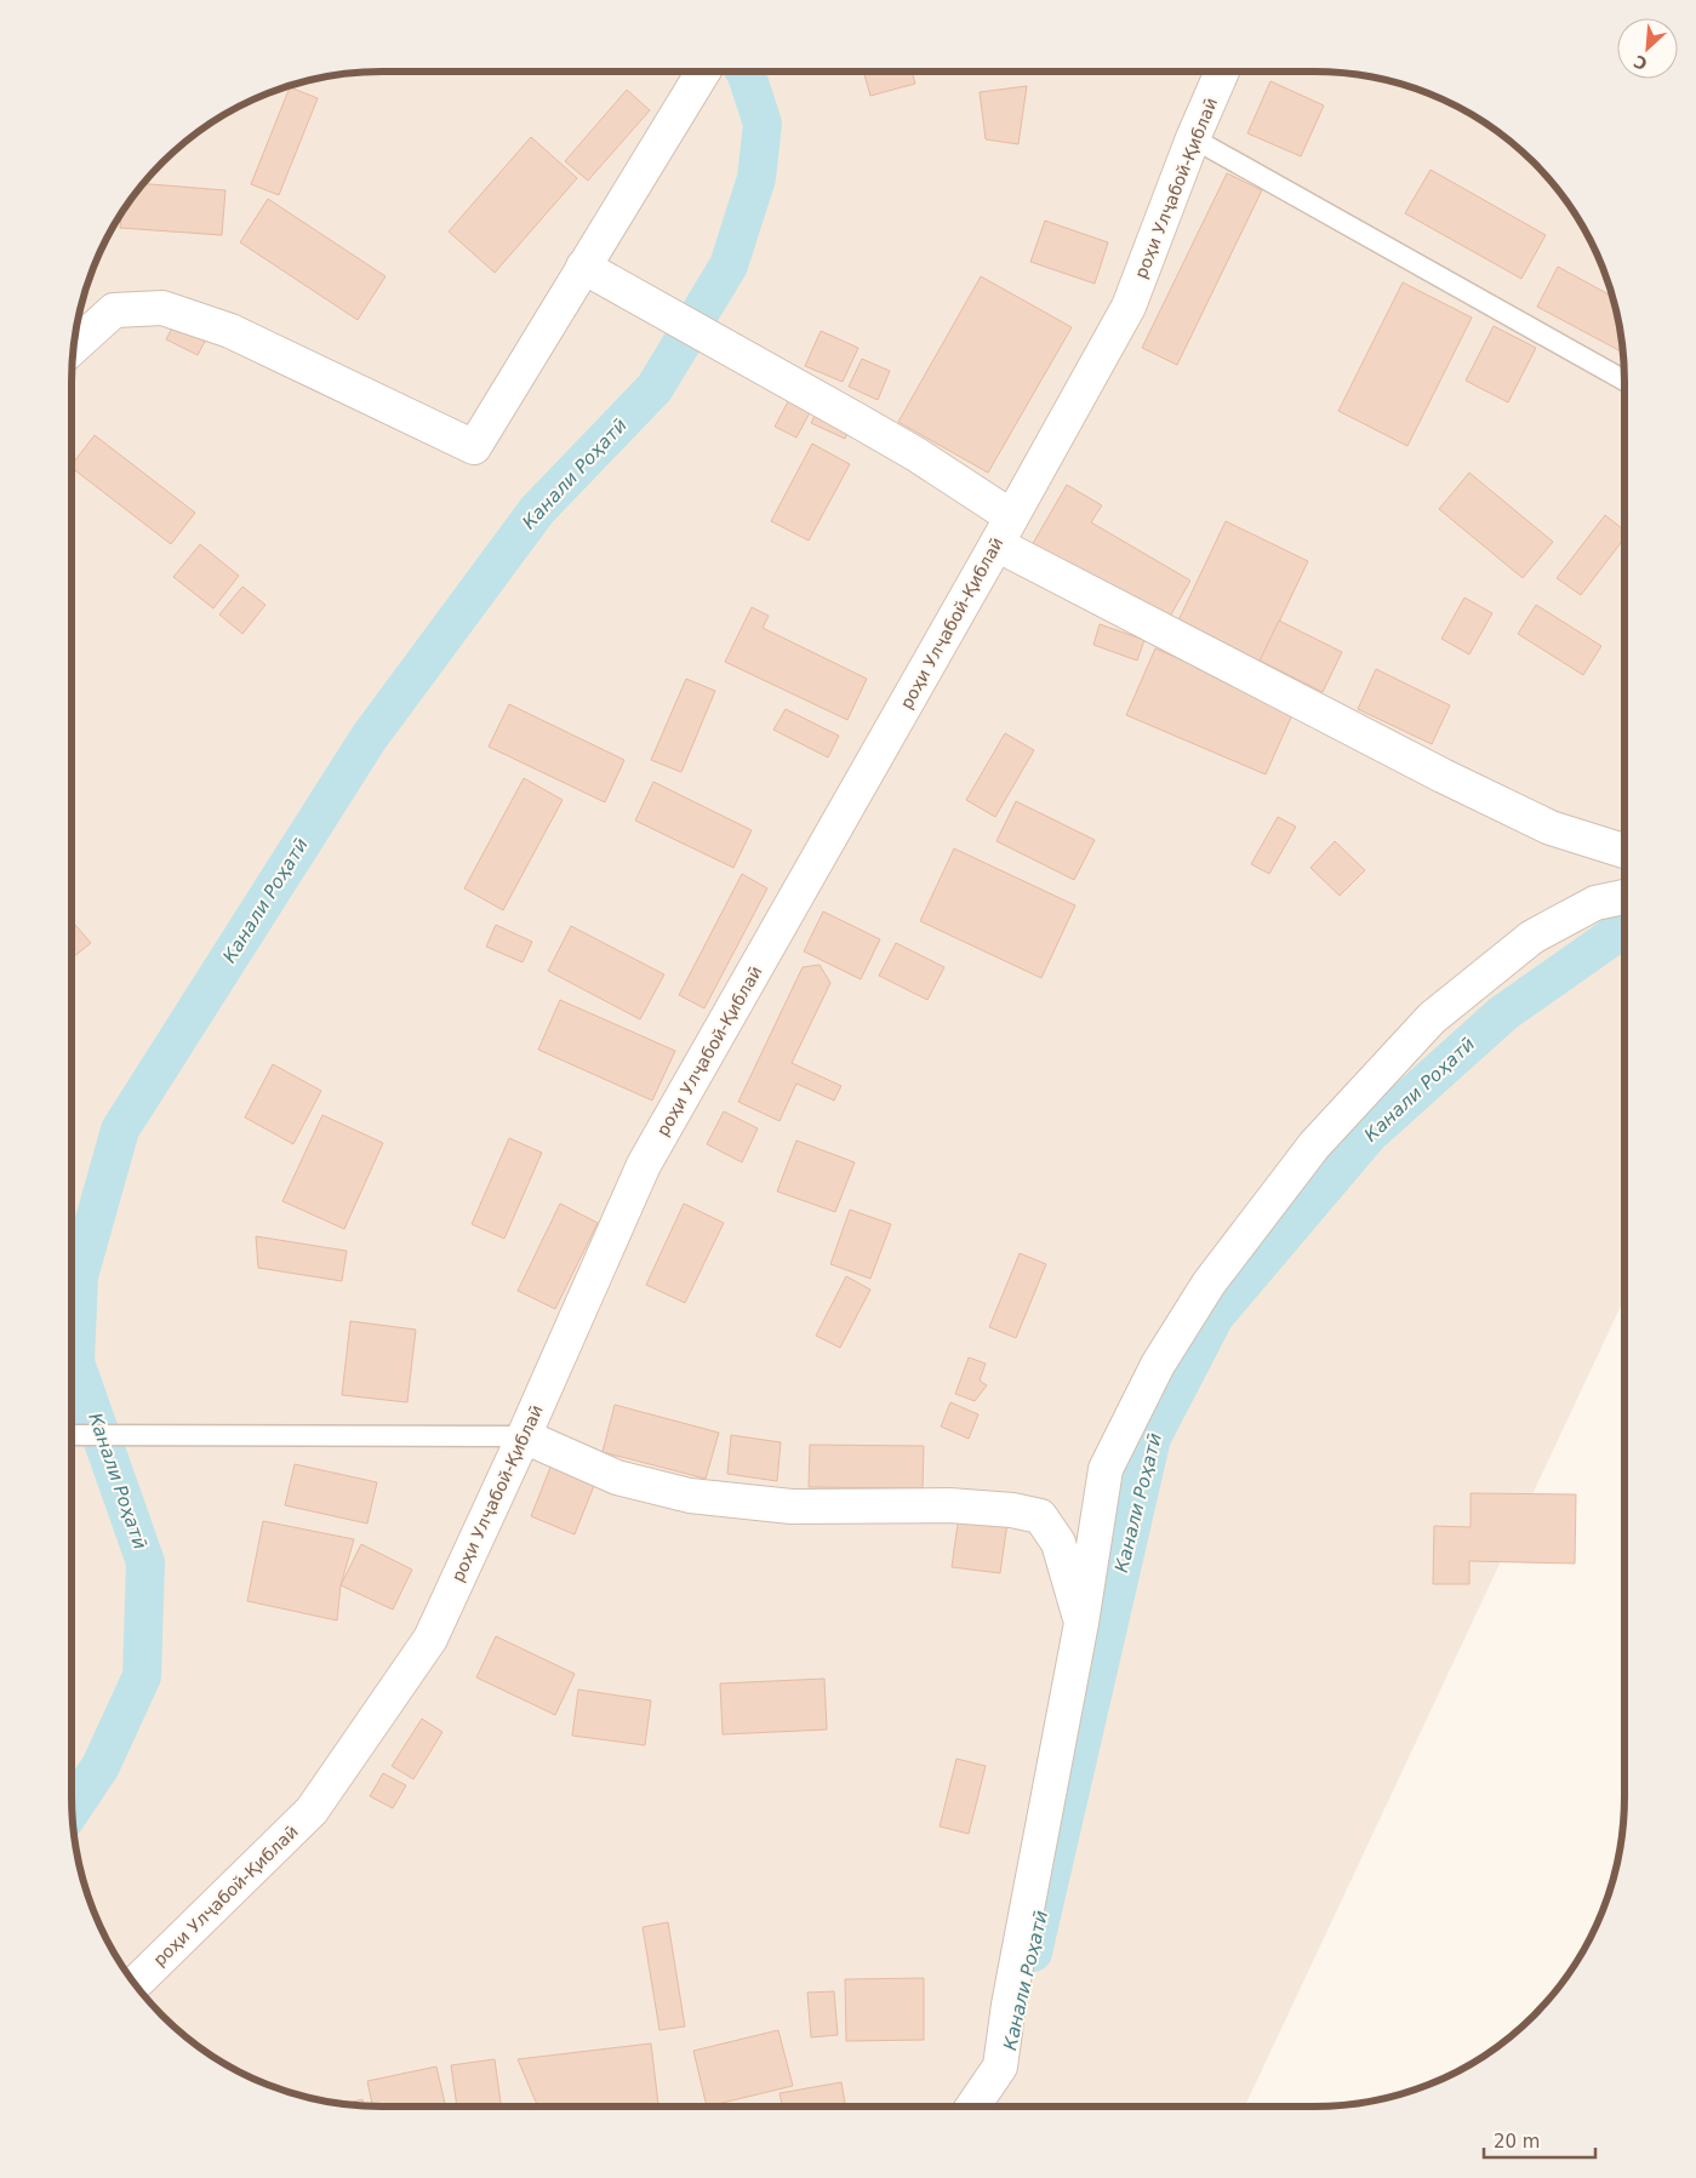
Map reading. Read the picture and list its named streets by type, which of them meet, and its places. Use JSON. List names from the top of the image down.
{
  "streets": {
    "street": ["роҳи Улҷабой-Қиблаӣ"]
  },
  "water": ["Канали Роҳатӣ"],
  "scale_bar": "20 m",
  "north": "bottom left"
}
